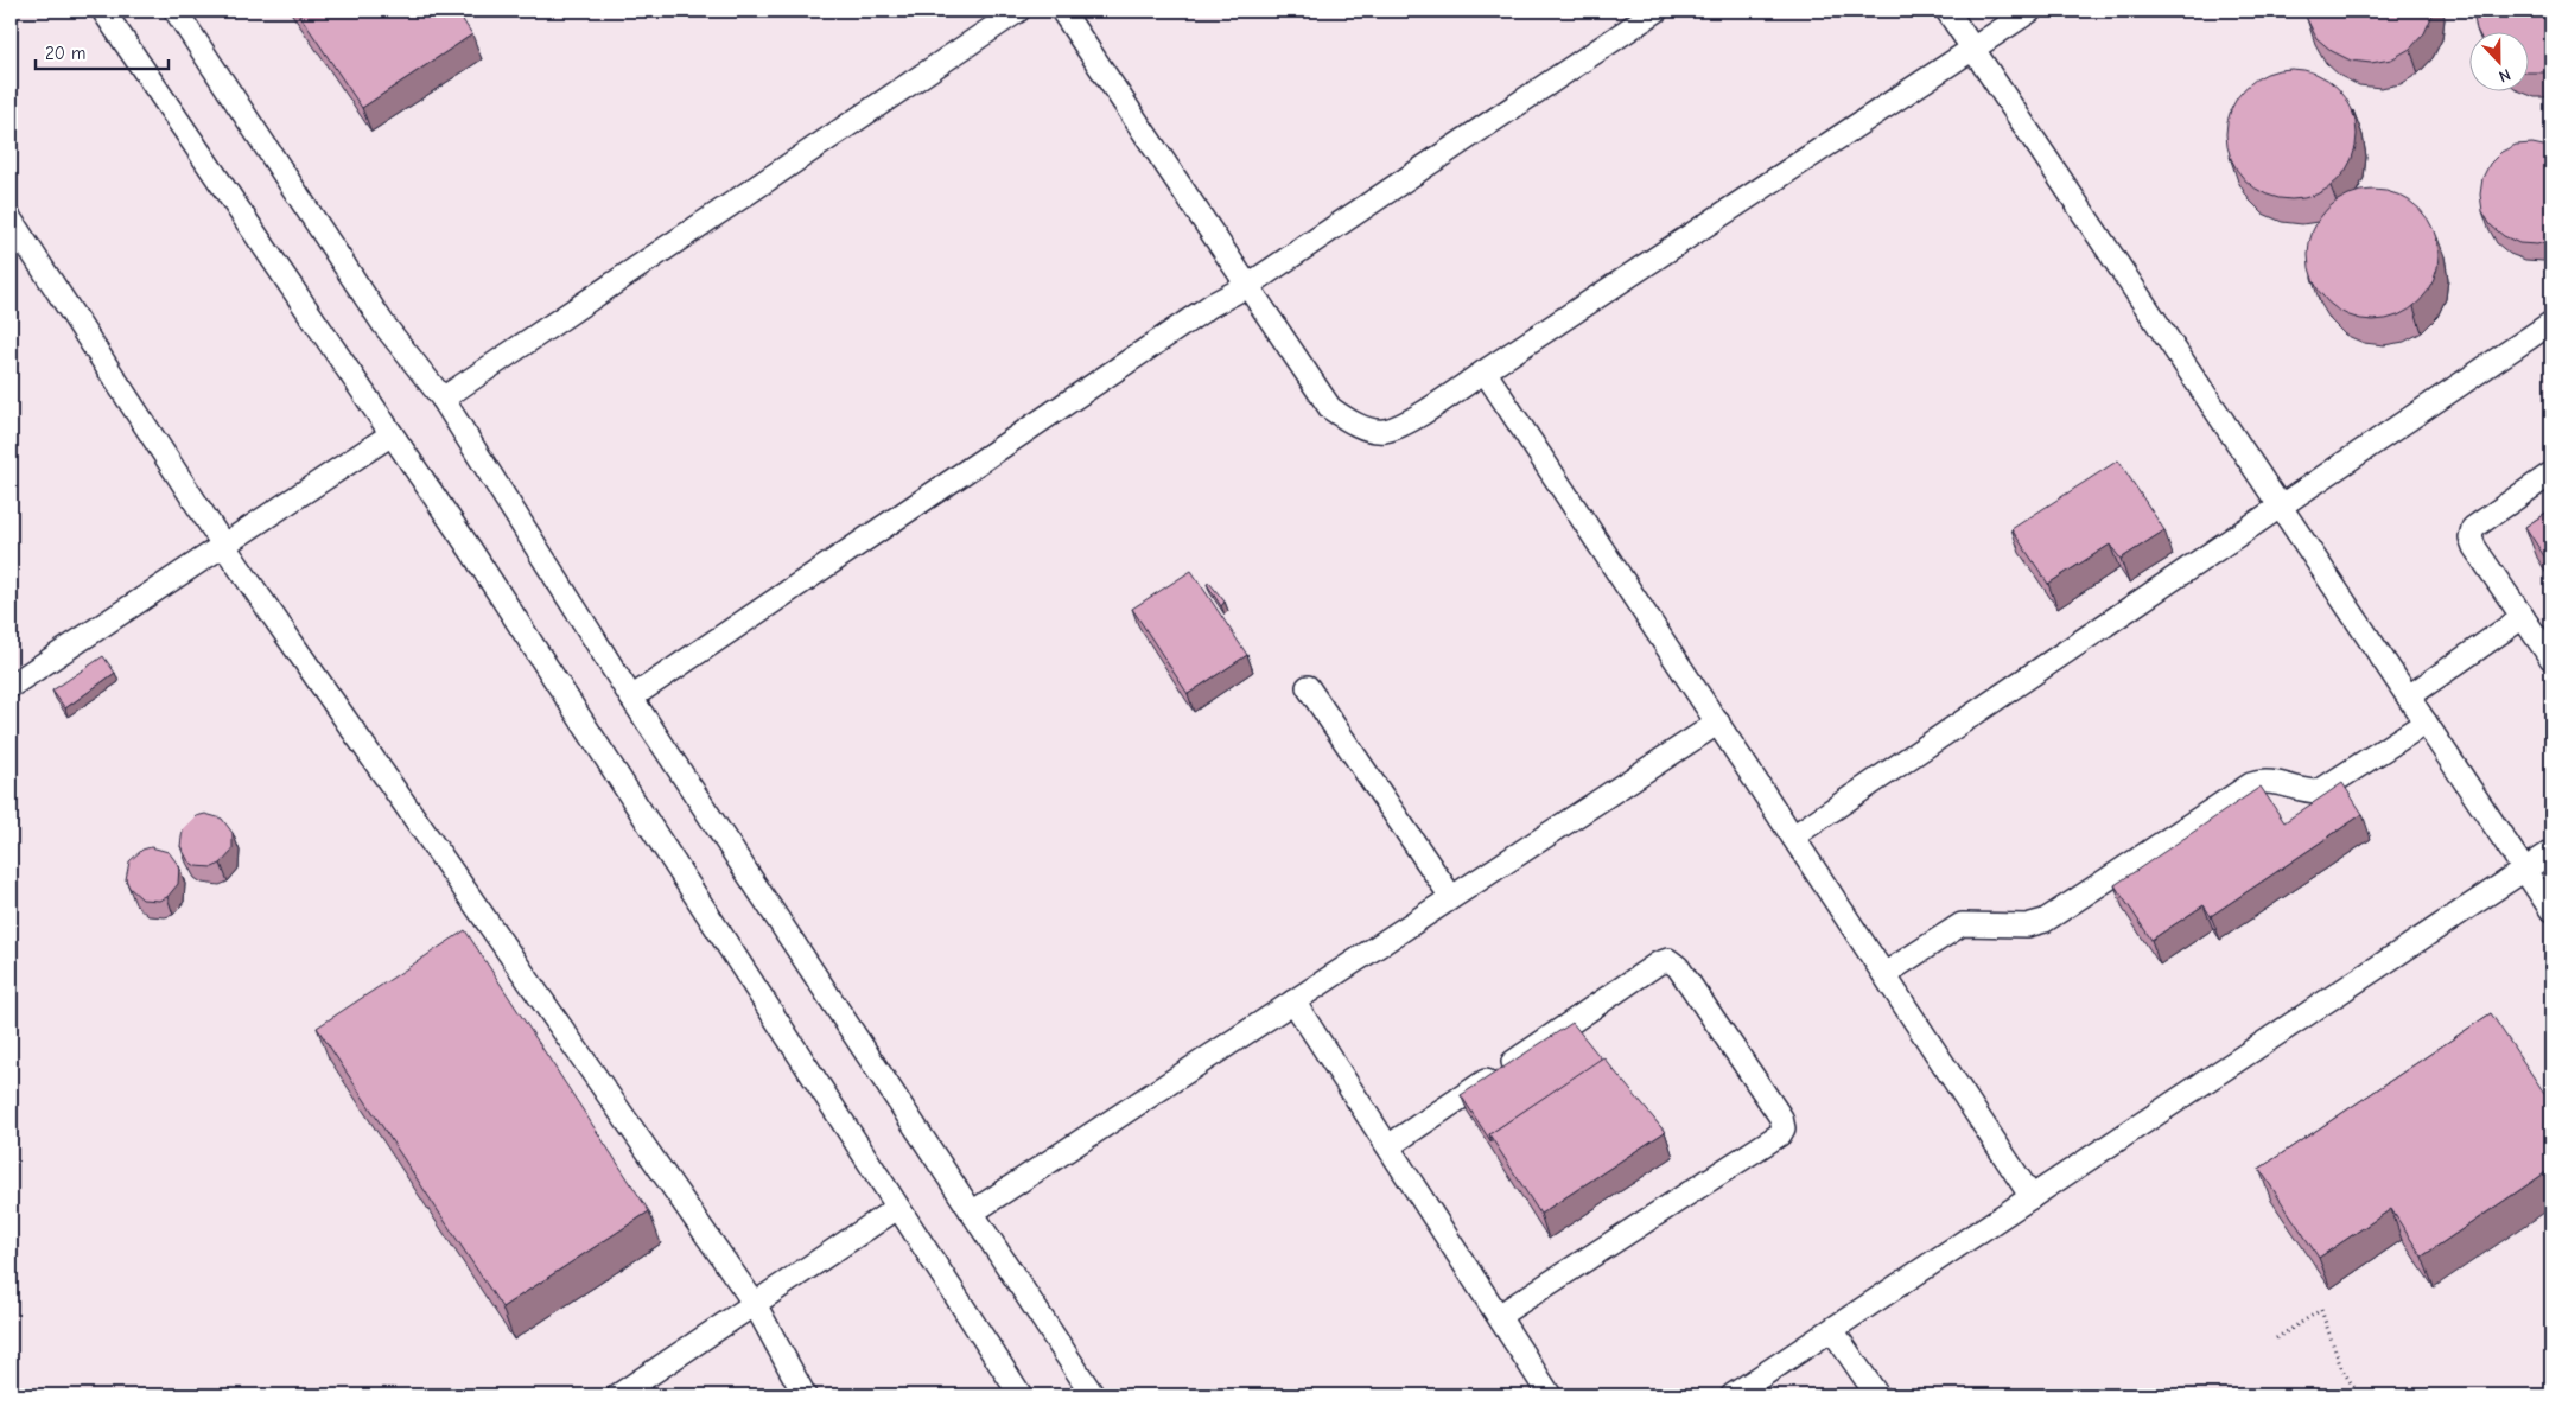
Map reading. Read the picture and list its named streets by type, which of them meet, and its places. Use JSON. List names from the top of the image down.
{
  "scale_bar": "20 m",
  "north": "bottom"
}
